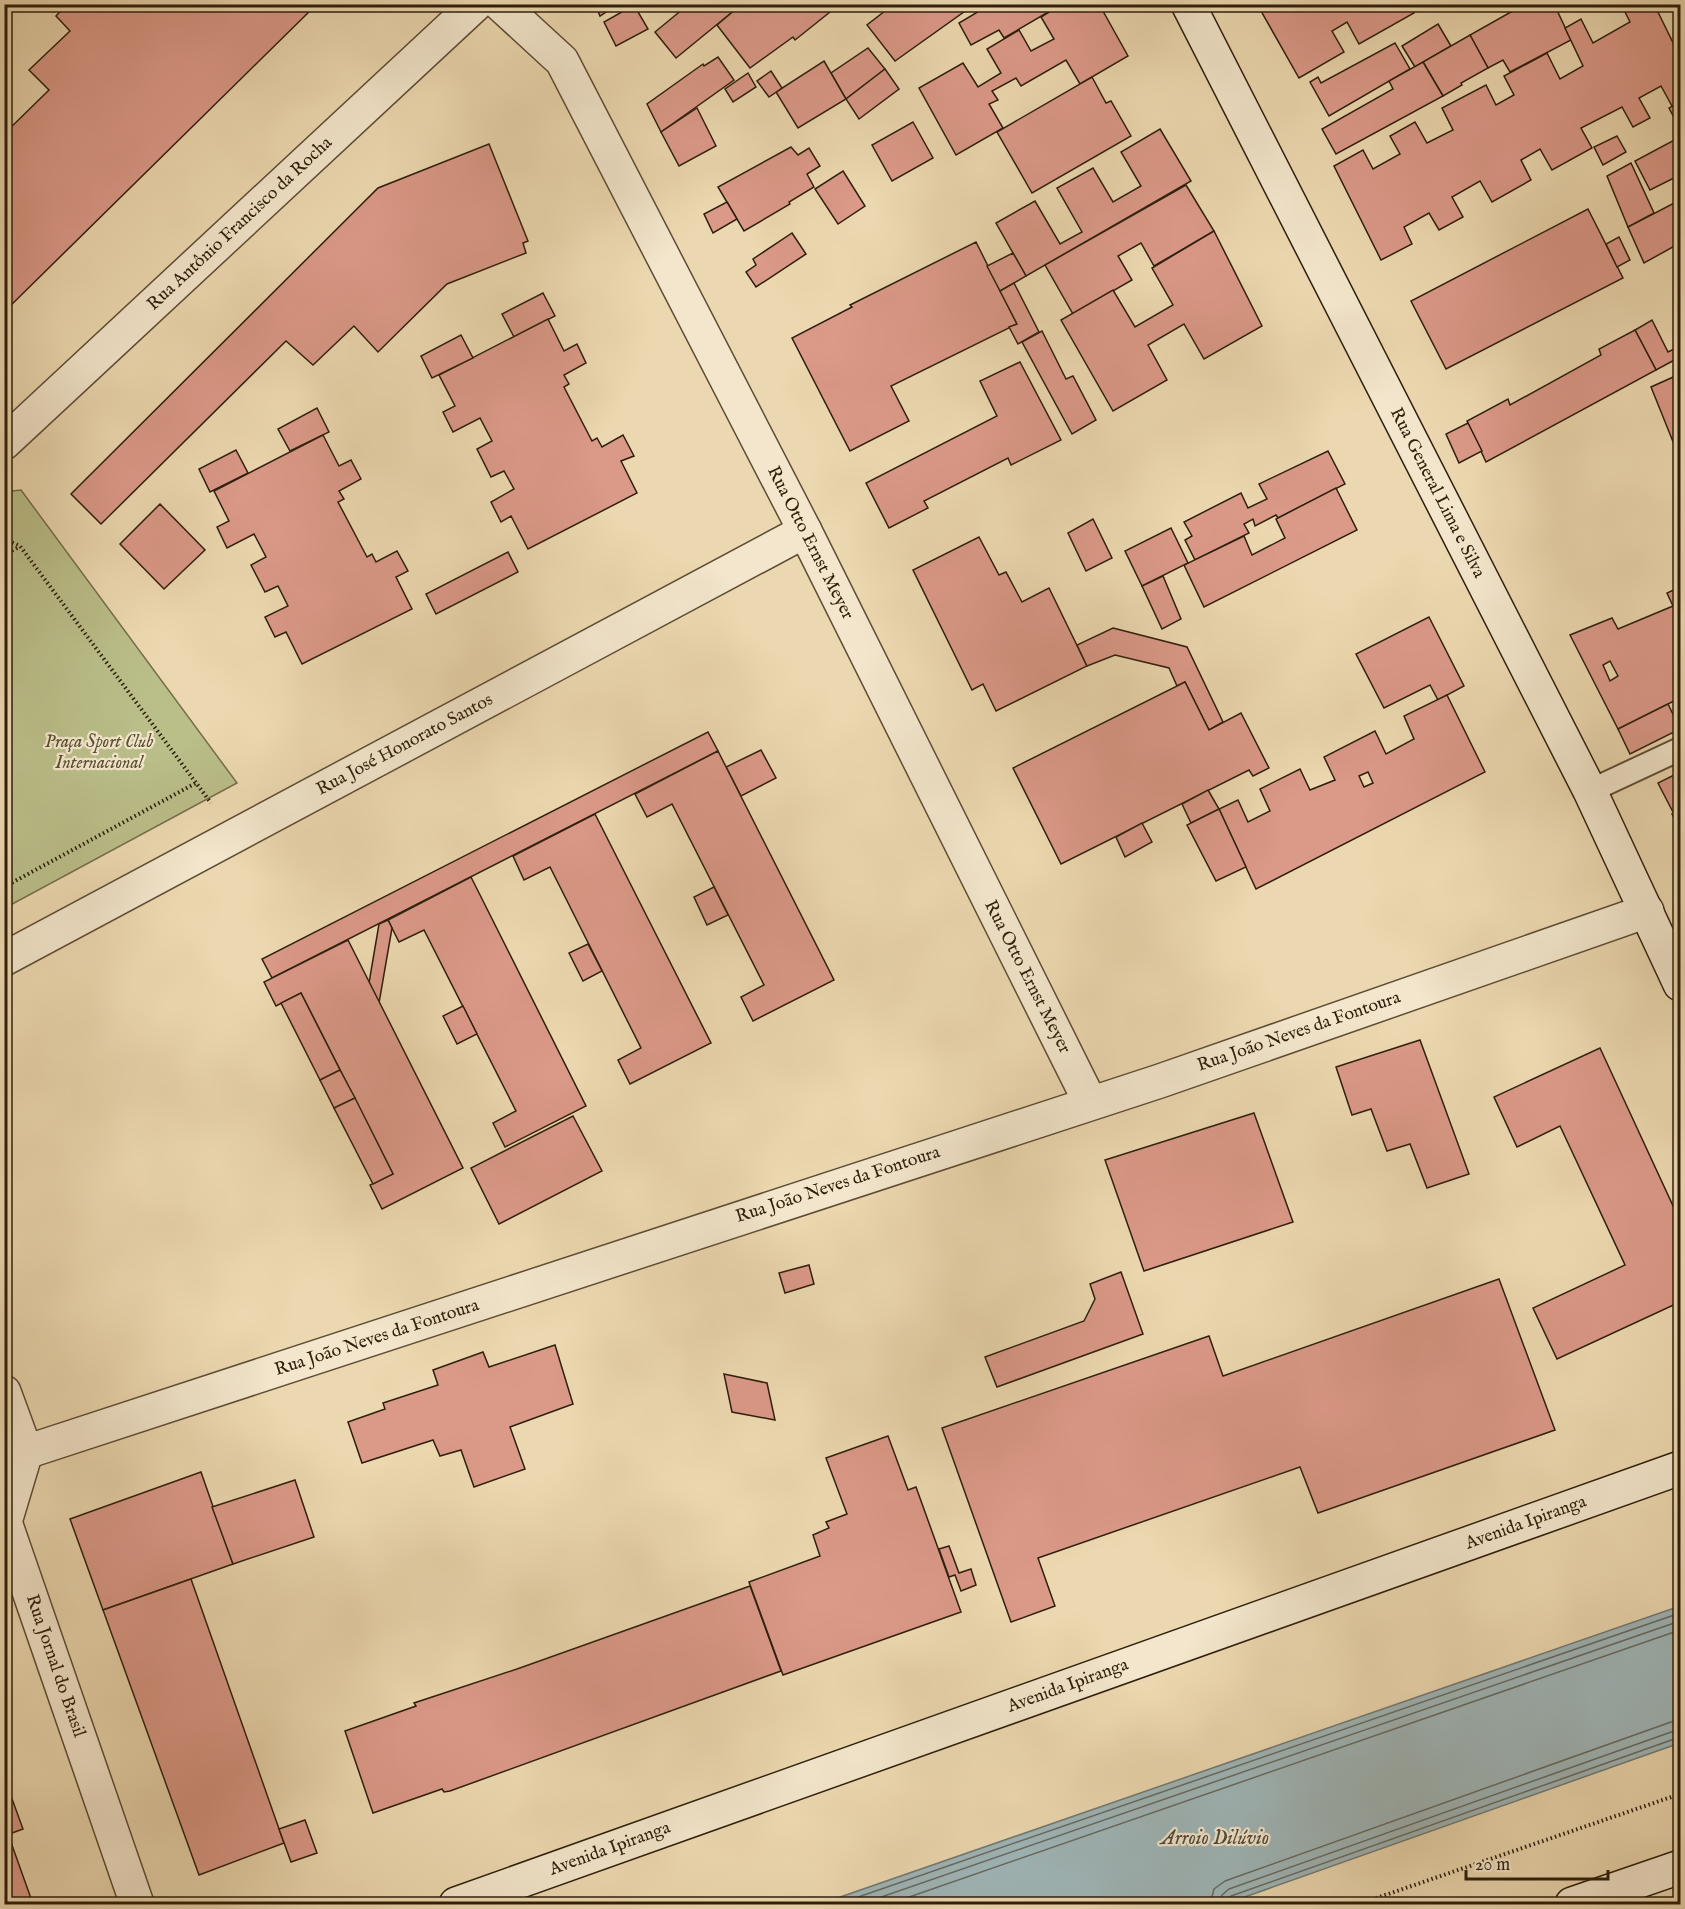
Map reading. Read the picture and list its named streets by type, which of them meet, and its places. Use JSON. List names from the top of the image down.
{
  "streets": {
    "street": [
      "Rua Antônio Francisco da Rocha",
      "Rua General Lima e Silva",
      "Rua Otto Ernst Meyer",
      "Rua José Honorato Santos",
      "Rua João Neves da Fontoura",
      "Avenida Ipiranga",
      "Rua Jornal do Brasil"
    ]
  },
  "crossings": [
    ["Rua General Lima e Silva", "Rua João Neves da Fontoura"],
    ["Rua Otto Ernst Meyer", "Rua José Honorato Santos"],
    ["Rua Otto Ernst Meyer", "Rua João Neves da Fontoura"],
    ["Rua João Neves da Fontoura", "Rua Jornal do Brasil"]
  ],
  "water": ["Arroio Dilúvio"],
  "parks": ["Praça Sport Club Internacional"],
  "scale_bar": "20 m"
}
